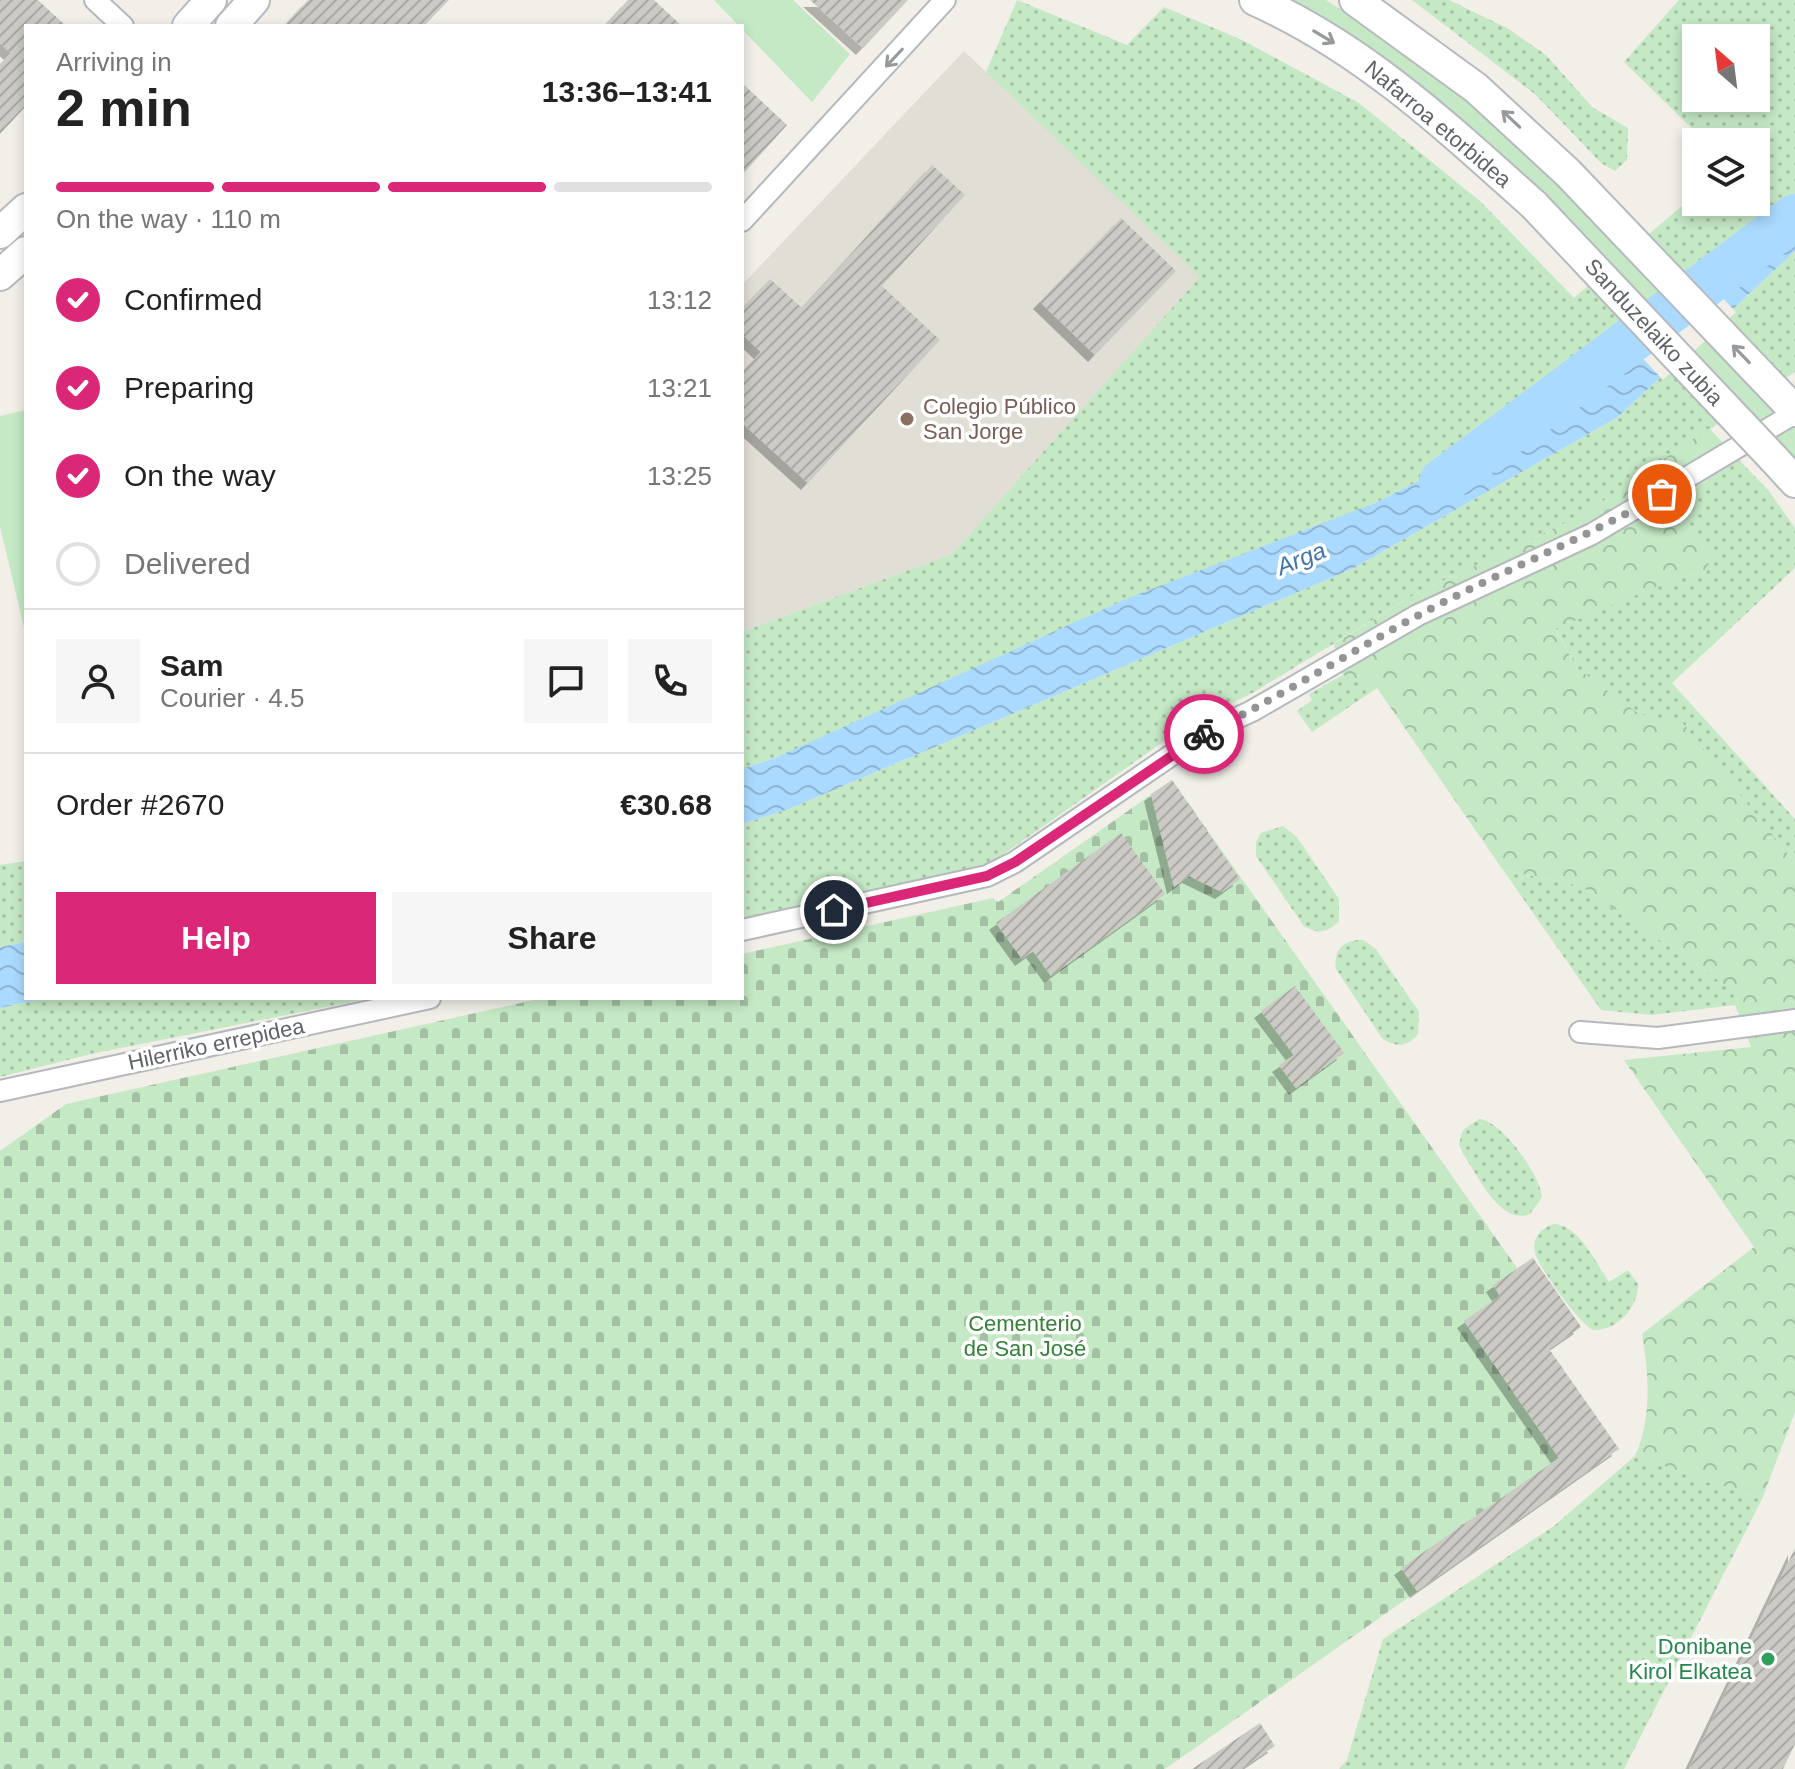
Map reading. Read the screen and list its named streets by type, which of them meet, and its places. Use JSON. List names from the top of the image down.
{
  "streets": {
    "main road": ["Nafarroa etorbidea", "Sanduzelaiko zubia"],
    "street": ["Hilerriko errepidea"]
  },
  "crossings": [
    ["Nafarroa etorbidea", "Sanduzelaiko zubia"]
  ],
  "water": ["Arga"],
  "parks": ["Cementerio de San José"],
  "places": ["Colegio Público San Jorge", "Donibane Kirol Elkatea"],
  "north": "top left",
  "page": {
    "heading": ["2 min", "Arriving in", "13:36–13:41"],
    "panel": [
      "Sam",
      "Courier · 4.5",
      "Order #2670",
      "€30.68"
    ],
    "bar": "On the way · 110 m",
    "list": [
      ["Confirmed", "13:12"],
      ["Preparing", "13:21"],
      ["On the way", "13:25"],
      "Delivered"
    ],
    "buttons": ["Help", "Share"]
  }
}
